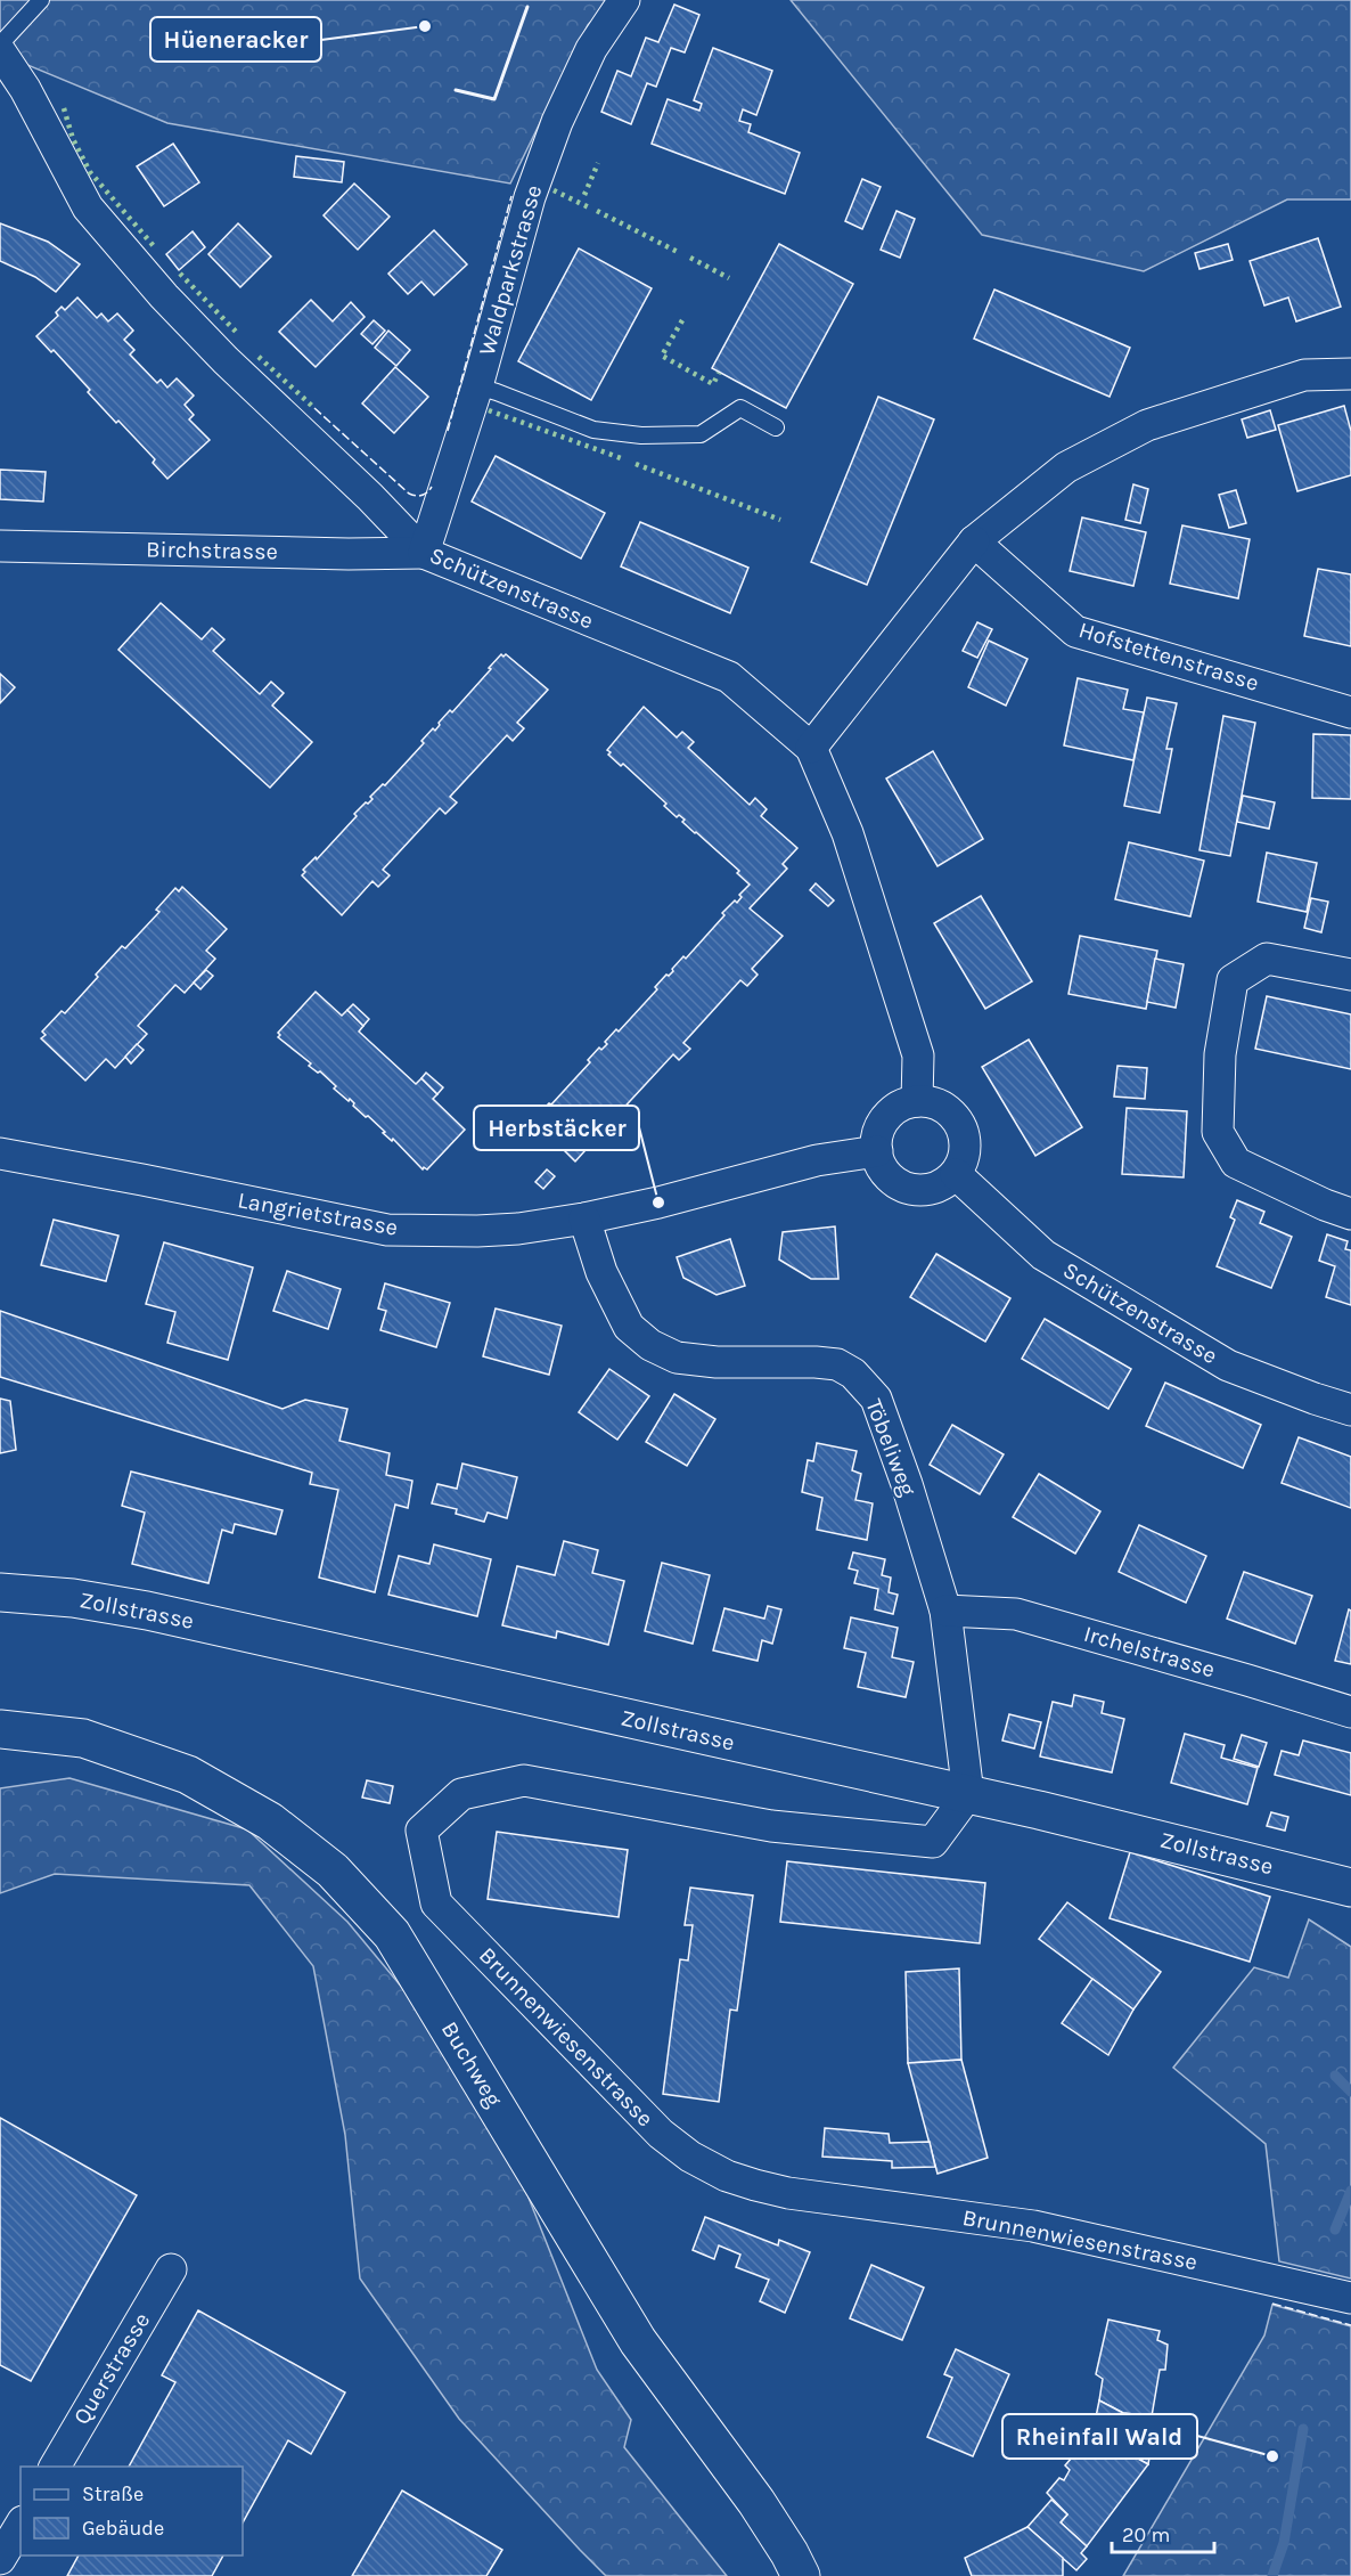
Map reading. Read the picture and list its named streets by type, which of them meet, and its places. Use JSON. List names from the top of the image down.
{
  "streets": {
    "main road": ["Zollstrasse", "Buchweg"],
    "street": [
      "Waldparkstrasse",
      "Birchstrasse",
      "Schützenstrasse",
      "Hofstettenstrasse",
      "Langrietstrasse",
      "Töbeliweg",
      "Irchelstrasse",
      "Brunnenwiesenstrasse",
      "Querstrasse"
    ]
  },
  "crossings": [
    ["Waldparkstrasse", "Birchstrasse"],
    ["Waldparkstrasse", "Schützenstrasse"],
    ["Birchstrasse", "Schützenstrasse"],
    ["Schützenstrasse", "Langrietstrasse"],
    ["Langrietstrasse", "Töbeliweg"],
    ["Töbeliweg", "Zollstrasse"],
    ["Töbeliweg", "Irchelstrasse"],
    ["Töbeliweg", "Brunnenwiesenstrasse"],
    ["Zollstrasse", "Brunnenwiesenstrasse"]
  ],
  "places": ["Hüeneracker", "Herbstäcker", "Rheinfall Wald"],
  "legend": ["Straße", "Gebäude"],
  "scale_bar": "20 m"
}
